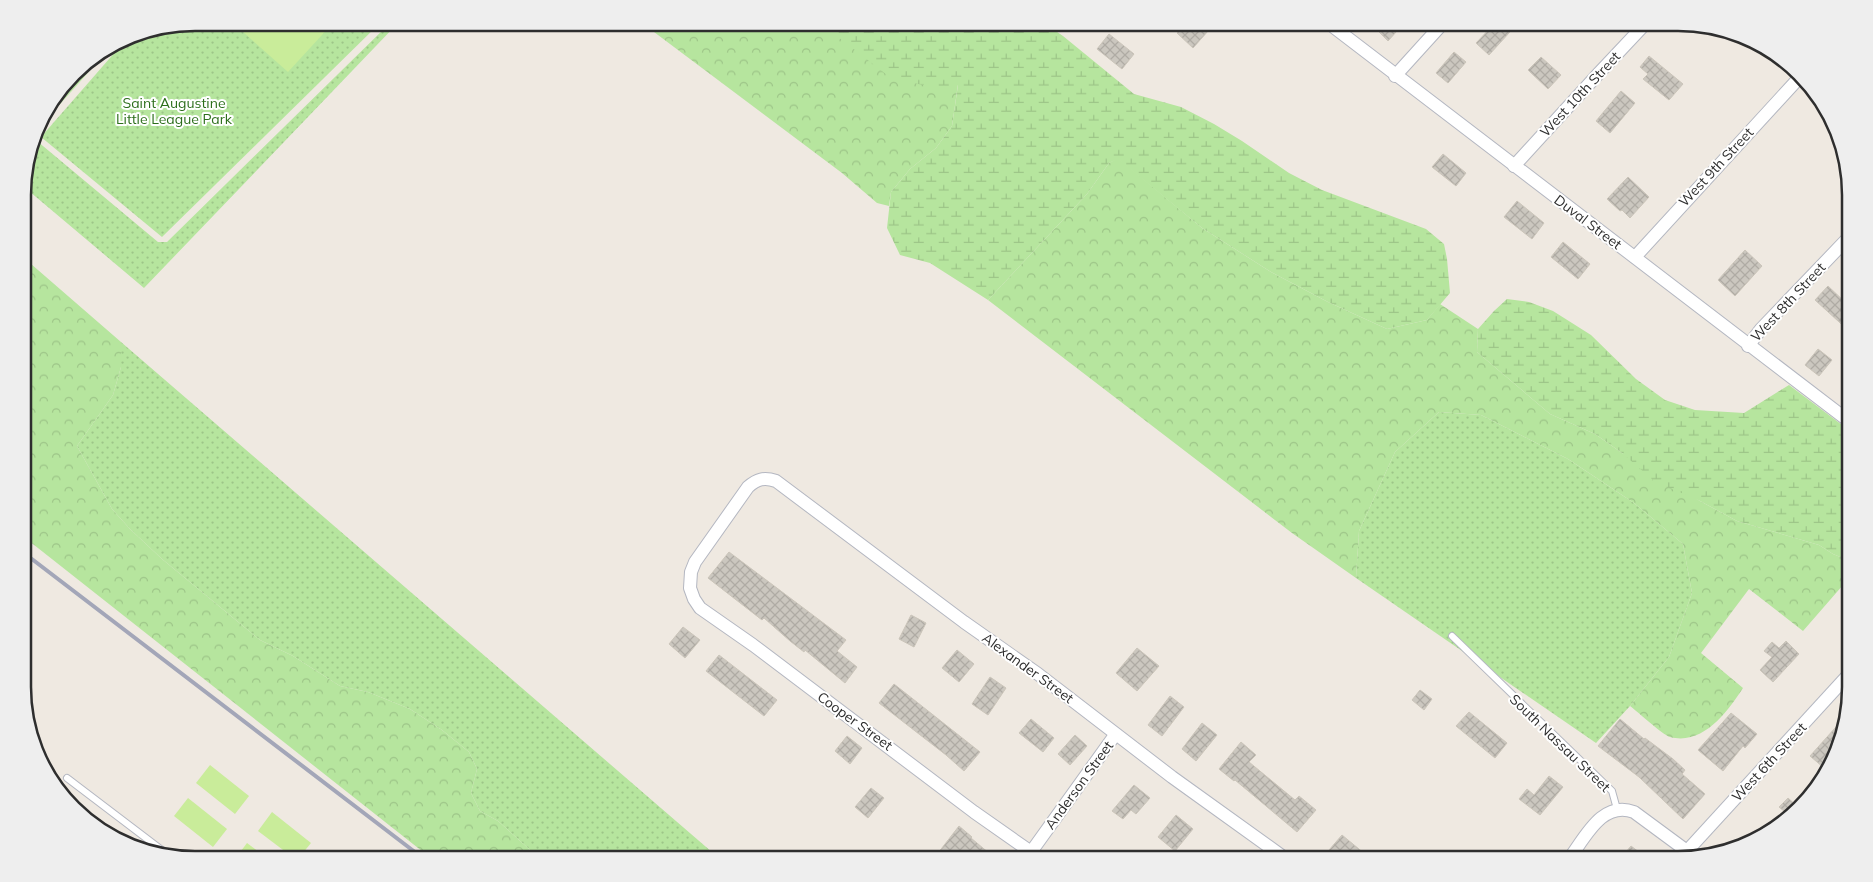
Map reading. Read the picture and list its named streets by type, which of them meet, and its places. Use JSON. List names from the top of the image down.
{
  "streets": {
    "street": [
      "West 10th Street",
      "West 9th Street",
      "Duval Street",
      "West 8th Street",
      "Alexander Street",
      "Cooper Street",
      "South Nassau Street",
      "West 6th Street",
      "Anderson Street"
    ]
  },
  "crossings": [
    ["West 10th Street", "Duval Street"],
    ["West 9th Street", "Duval Street"],
    ["Duval Street", "West 8th Street"],
    ["Alexander Street", "Cooper Street"],
    ["Alexander Street", "Anderson Street"]
  ],
  "parks": ["Saint Augustine Little League Park"]
}
